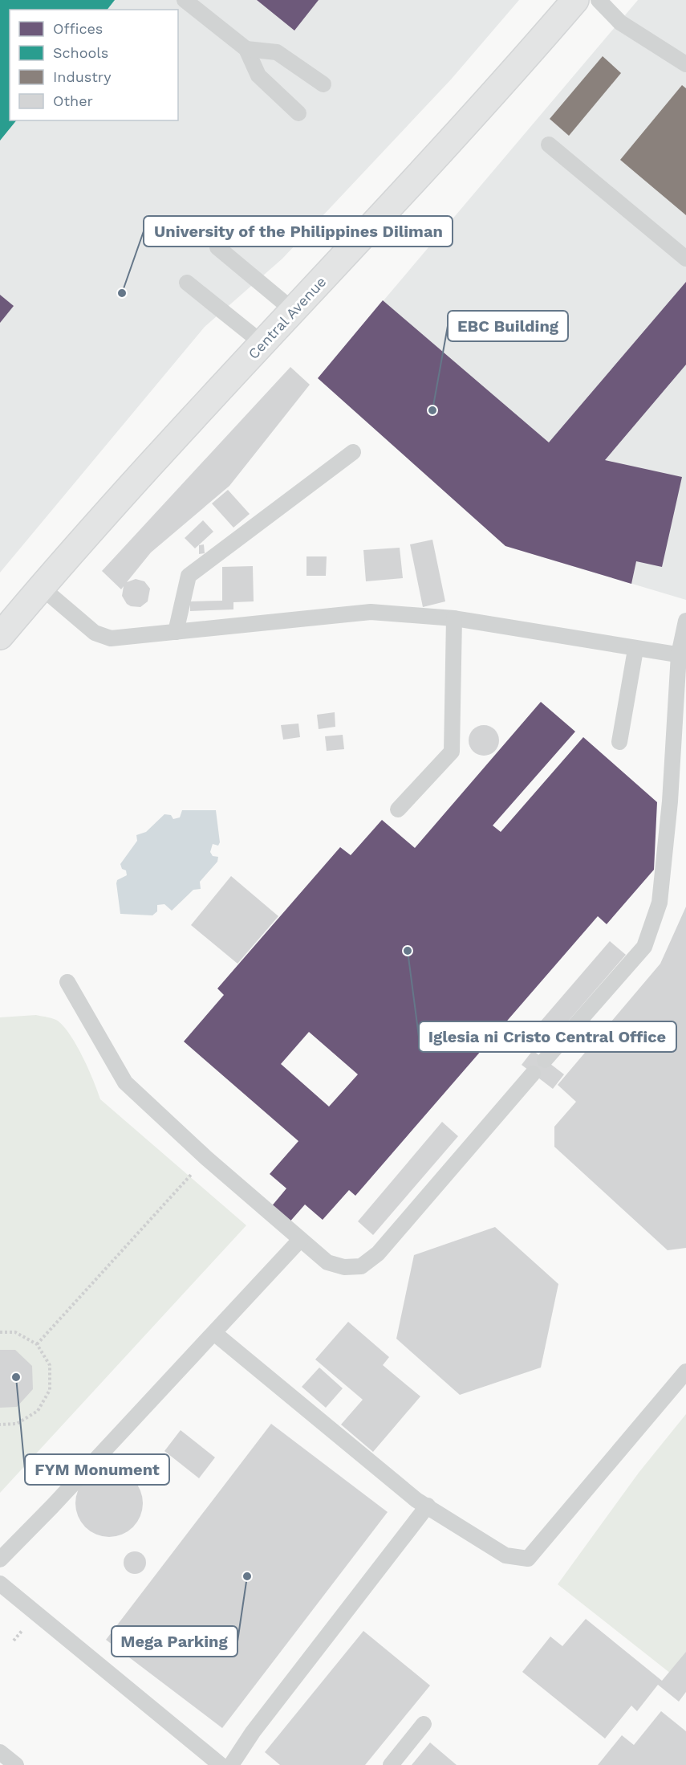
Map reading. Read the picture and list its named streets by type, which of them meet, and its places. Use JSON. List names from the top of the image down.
{
  "streets": {
    "main road": ["Central Avenue"]
  },
  "places": [
    "University of the Philippines Diliman",
    "EBC Building",
    "Iglesia ni Cristo Central Office",
    "FYM Monument",
    "Mega Parking"
  ],
  "legend": [
    "Offices",
    "Schools",
    "Industry",
    "Other"
  ]
}
